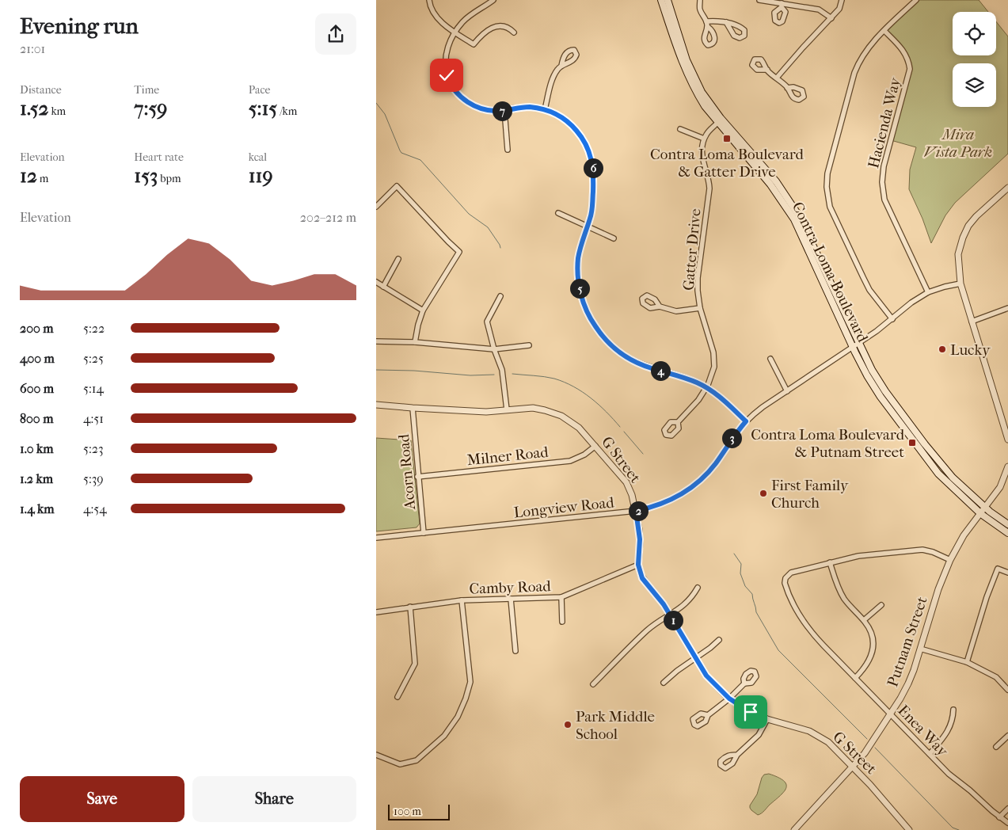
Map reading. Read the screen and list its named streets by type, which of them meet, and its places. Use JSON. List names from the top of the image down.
{
  "streets": {
    "main road": ["Contra Loma Boulevard"],
    "street": [
      "Hacienda Way",
      "Gatter Drive",
      "Milner Road",
      "G Street",
      "Acorn Road",
      "Longview Road",
      "Camby Road",
      "Putnam Street",
      "Enea Way"
    ]
  },
  "crossings": [
    ["Hacienda Way", "Longview Road"],
    ["Contra Loma Boulevard", "Longview Road"],
    ["Contra Loma Boulevard", "Putnam Street"],
    ["Milner Road", "G Street"],
    ["Milner Road", "Acorn Road"],
    ["G Street", "Acorn Road"],
    ["G Street", "Longview Road"],
    ["G Street", "Camby Road"],
    ["G Street", "Putnam Street"],
    ["Acorn Road", "Longview Road"],
    ["Putnam Street", "Enea Way"]
  ],
  "parks": ["Mira Vista Park"],
  "places": {
    "transit": ["Contra Loma Boulevard & Gatter Drive", "Contra Loma Boulevard & Putnam Street"],
    "other": ["Lucky", "First Family Church", "Park Middle School"]
  },
  "scale_bar": "100 m",
  "page": {
    "heading": ["Evening run", "21:01"],
    "stats": [
      ["Distance", "1.52 km"],
      ["Time", "7:59"],
      ["Pace", "5:15 /km"],
      ["Elevation", "12 m"],
      ["Heart rate", "153 bpm"],
      ["kcal", "119"]
    ],
    "pins": [
      "7",
      "6",
      "5",
      "4",
      "3",
      "2",
      "1"
    ],
    "chart": ["Elevation", "202–212 m"],
    "list": [
      {
        "name": "200 m",
        "note": "5:22"
      },
      {
        "name": "400 m",
        "note": "5:25"
      },
      {
        "name": "600 m",
        "note": "5:14"
      },
      {
        "name": "800 m",
        "note": "4:51"
      },
      {
        "name": "1.0 km",
        "note": "5:23"
      },
      {
        "name": "1.2 km",
        "note": "5:39"
      },
      {
        "name": "1.4 km",
        "note": "4:54"
      }
    ],
    "buttons": ["Save", "Share"],
    "scale": "100 m"
  }
}
